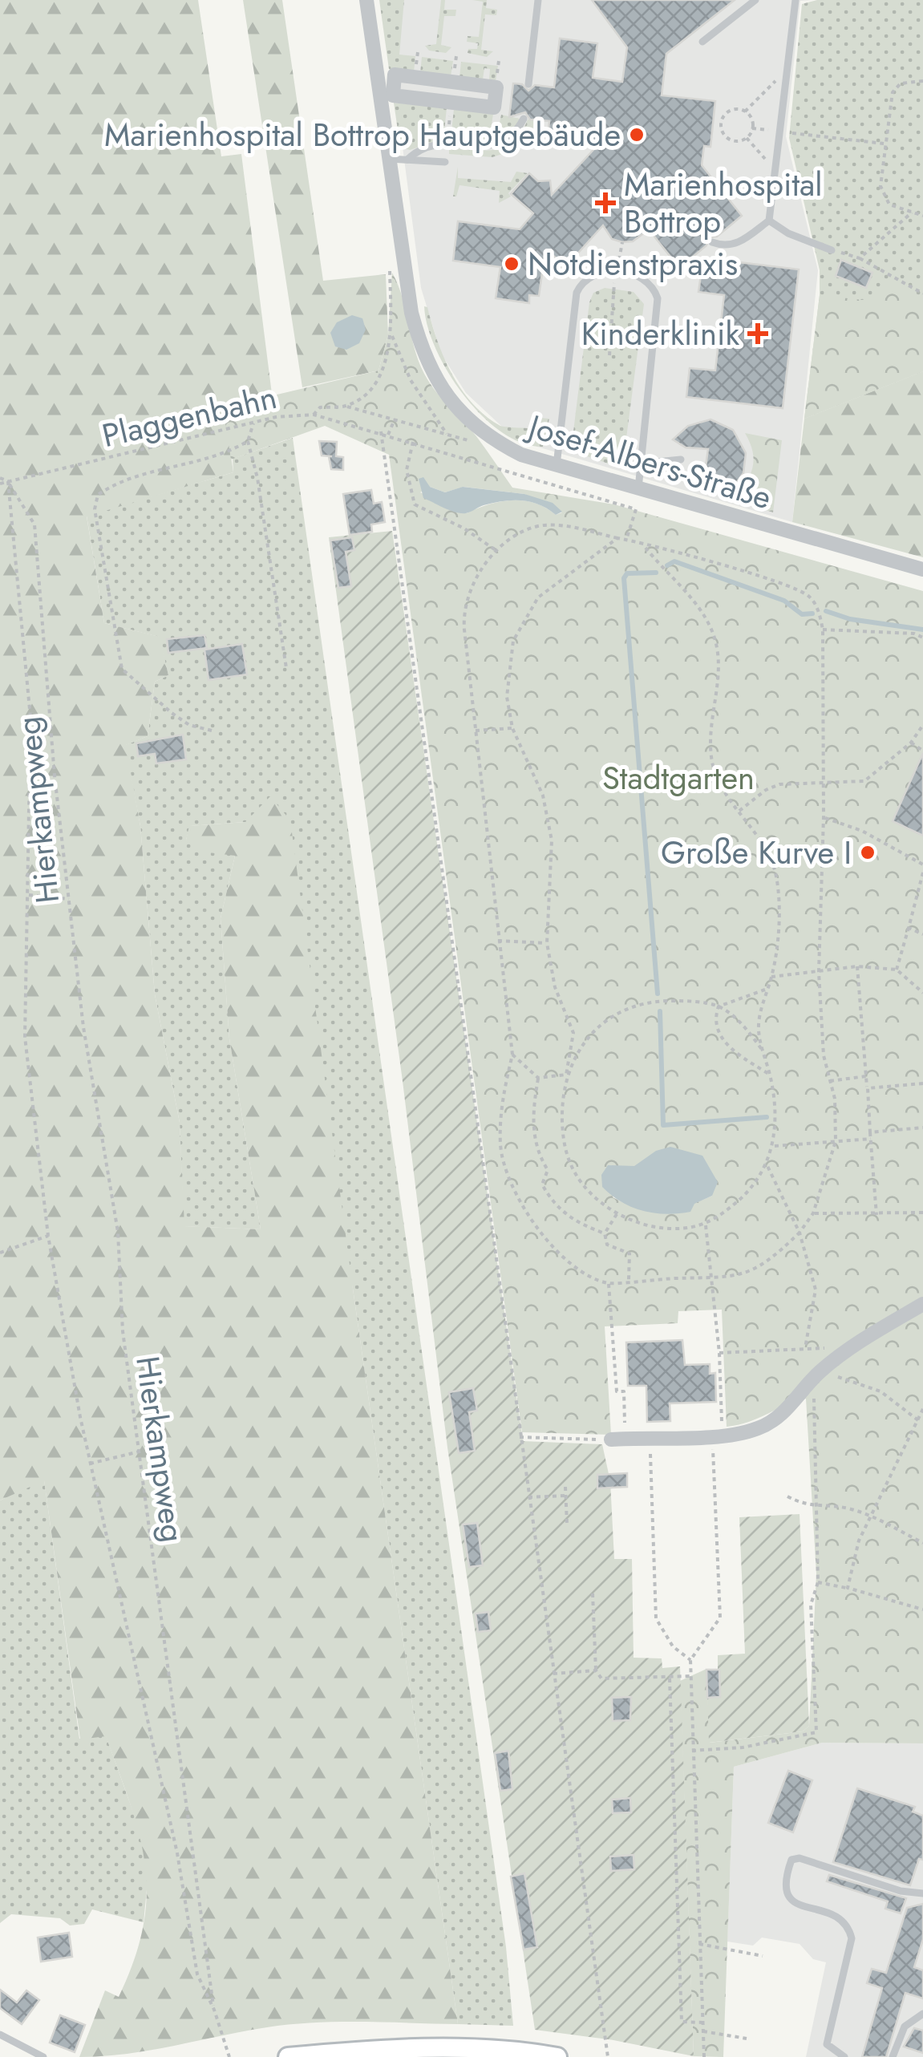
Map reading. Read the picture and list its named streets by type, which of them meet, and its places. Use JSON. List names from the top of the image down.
{
  "streets": {
    "street": ["Josef-Albers-Straße"],
    "path": ["Plaggenbahn", "Hierkampweg"]
  },
  "crossings": [
    ["Plaggenbahn", "Hierkampweg"]
  ],
  "parks": ["Stadtgarten"],
  "places": {
    "other": ["Marienhospital Bottrop Hauptgebäude", "Notdienstpraxis", "Große Kurve I"],
    "health": ["Marienhospital Bottrop", "Kinderklinik"]
  }
}
